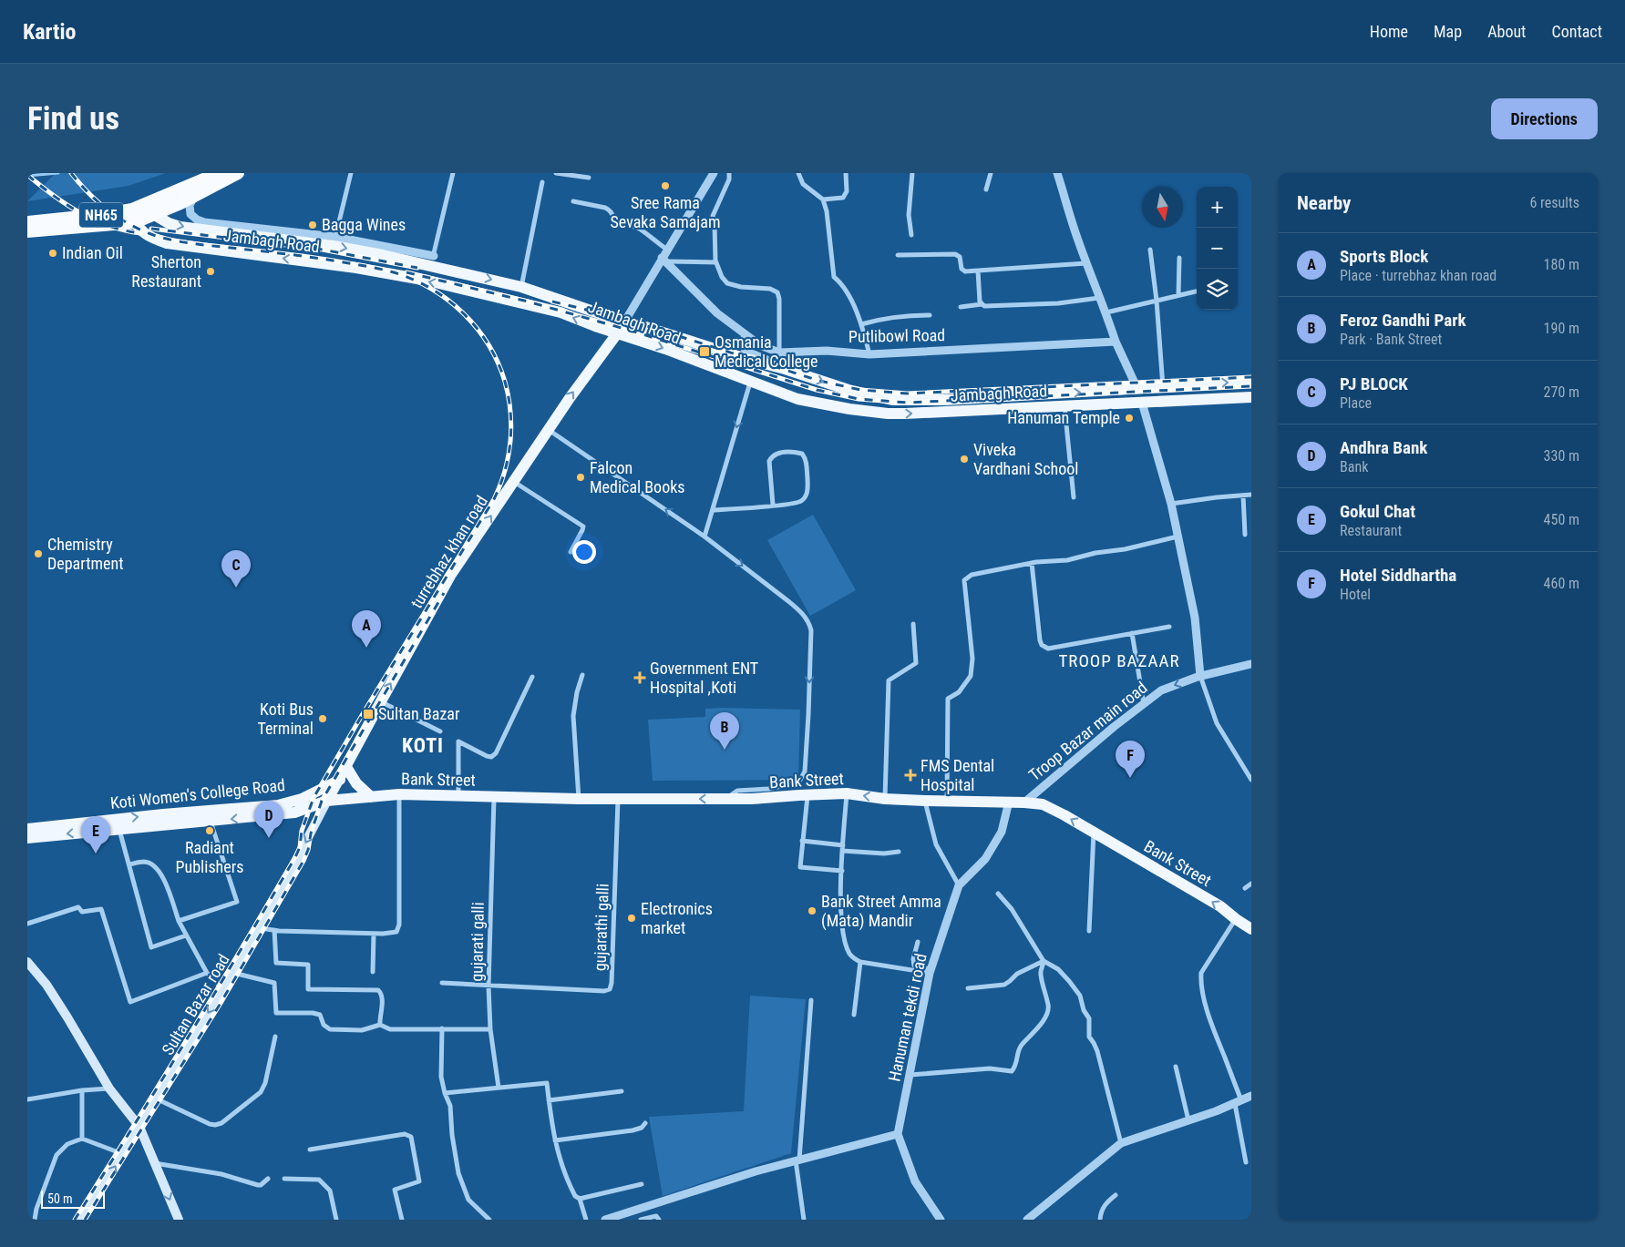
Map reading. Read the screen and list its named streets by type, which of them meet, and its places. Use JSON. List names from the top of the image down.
{
  "streets": {
    "highway": ["NH65"],
    "main road": [
      "Jambagh Road",
      "turrebhaz khan road",
      "Bank Street",
      "Koti Women's College Road",
      "Sultan Bazar road"
    ],
    "street": [
      "Putlibowl Road",
      "Troop Bazar main road",
      "gujarathi galli",
      "gujarati galli",
      "Hanuman tekdi road"
    ]
  },
  "crossings": [
    ["NH65", "Jambagh Road"],
    ["Jambagh Road", "turrebhaz khan road"],
    ["turrebhaz khan road", "Bank Street"],
    ["turrebhaz khan road", "Koti Women's College Road"],
    ["turrebhaz khan road", "Sultan Bazar road"],
    ["Troop Bazar main road", "Bank Street"],
    ["Bank Street", "Koti Women's College Road"],
    ["Bank Street", "gujarathi galli"],
    ["Bank Street", "gujarati galli"],
    ["Bank Street", "Sultan Bazar road"],
    ["Bank Street", "Hanuman tekdi road"],
    ["Koti Women's College Road", "Sultan Bazar road"],
    ["gujarathi galli", "gujarati galli"]
  ],
  "one_way": ["turrebhaz khan road", "Bank Street"],
  "districts": ["TROOP BAZAAR", "KOTI"],
  "places": {
    "other": [
      "Sree Rama Sevaka Samajam",
      "Bagga Wines",
      "Indian Oil",
      "Sherton Restaurant",
      "Hanuman Temple",
      "Viveka Vardhani School",
      "Falcon Medical Books",
      "Chemistry Department",
      "Koti Bus Terminal",
      "Radiant Publishers",
      "Bank Street Amma (Mata) Mandir",
      "Electronics market"
    ],
    "transit": ["Osmania Medical College", "Sultan Bazar"],
    "health": ["Government ENT Hospital ,Koti", "FMS Dental Hospital"]
  },
  "scale_bar": "50 m",
  "north": "bottom",
  "page": {
    "header": "Kartio",
    "nav": [
      "Home",
      "Map",
      "About",
      "Contact"
    ],
    "buttons": "Directions",
    "title": "Find us",
    "heading": ["Nearby", "6 results"],
    "map_buttons": ["+", "−"],
    "list": [
      {
        "mark": "A",
        "name": "Sports Block",
        "note": "Place · turrebhaz khan road",
        "value": "180 m"
      },
      {
        "mark": "B",
        "name": "Feroz Gandhi Park",
        "note": "Park · Bank Street",
        "value": "190 m"
      },
      {
        "mark": "C",
        "name": "PJ BLOCK",
        "note": "Place",
        "value": "270 m"
      },
      {
        "mark": "D",
        "name": "Andhra Bank",
        "note": "Bank",
        "value": "330 m"
      },
      {
        "mark": "E",
        "name": "Gokul Chat",
        "note": "Restaurant",
        "value": "450 m"
      },
      {
        "mark": "F",
        "name": "Hotel Siddhartha",
        "note": "Hotel",
        "value": "460 m"
      }
    ],
    "pins": [
      "C",
      "A",
      "B",
      "F",
      "D",
      "E"
    ],
    "scale": "50 m"
  }
}
